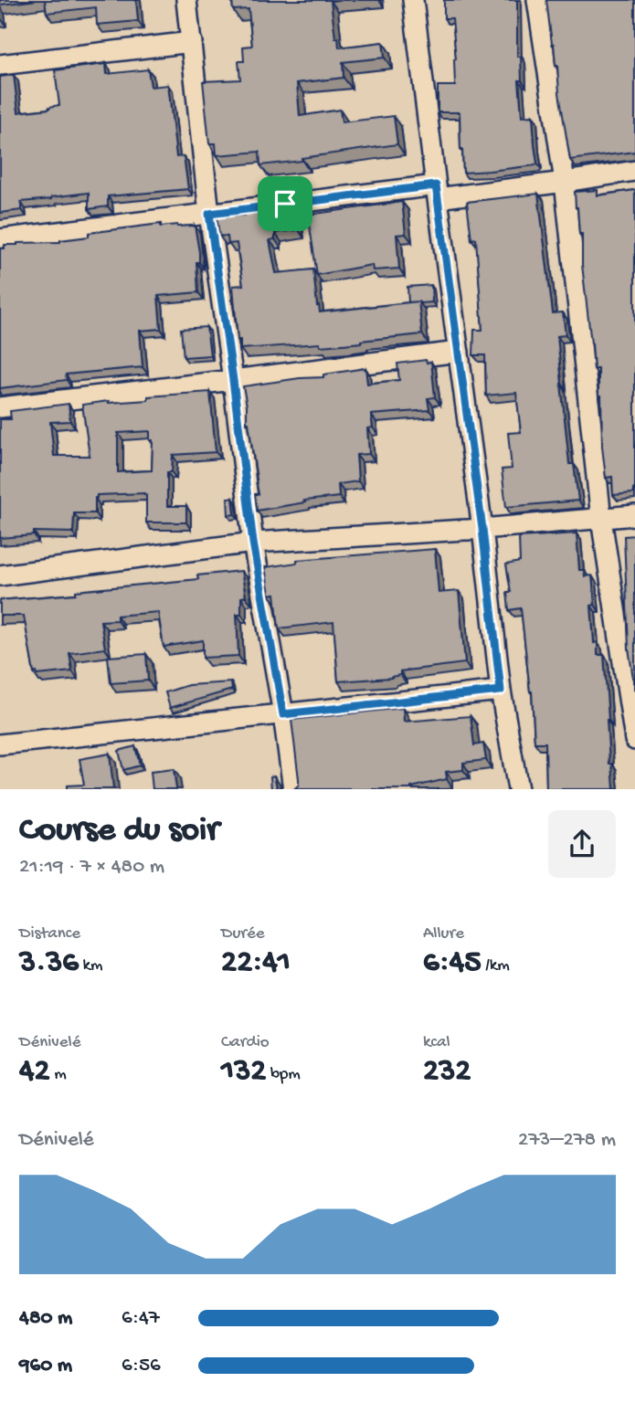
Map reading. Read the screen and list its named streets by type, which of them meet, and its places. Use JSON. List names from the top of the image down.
{
  "page": {
    "heading": ["Course du soir", "21:19 · 7 × 480 m"],
    "stats": [
      ["Distance", "3.36 km"],
      ["Durée", "22:41"],
      ["Allure", "6:45 /km"],
      ["Dénivelé", "42 m"],
      ["Cardio", "132 bpm"],
      ["kcal", "232"]
    ],
    "chart": ["Dénivelé", "273–278 m"],
    "list": [
      {
        "name": "480 m",
        "note": "6:47"
      },
      {
        "name": "960 m",
        "note": "6:56"
      }
    ]
  }
}
